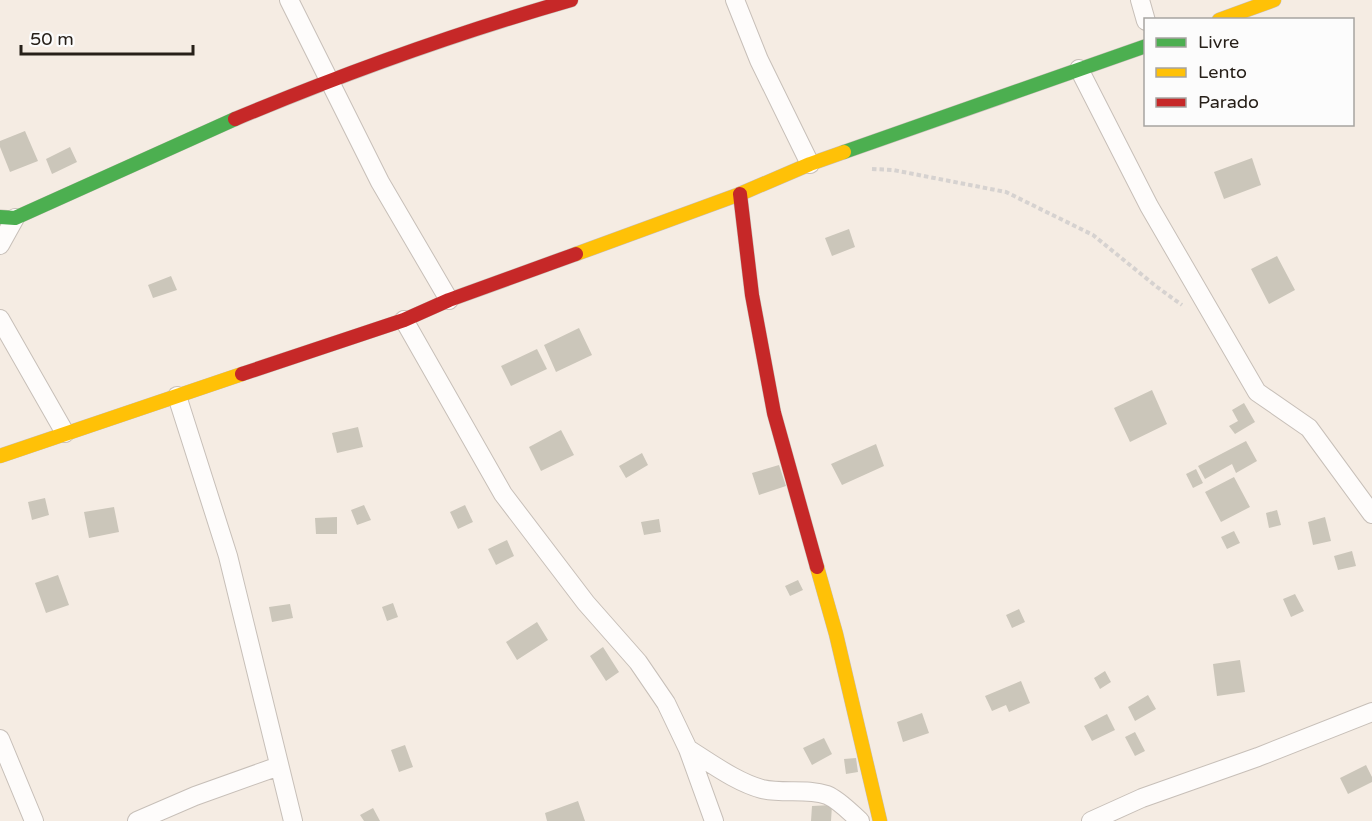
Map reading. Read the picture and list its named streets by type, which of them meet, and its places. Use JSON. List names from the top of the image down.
{
  "legend": ["Livre", "Lento", "Parado"],
  "scale_bar": "50 m"
}
